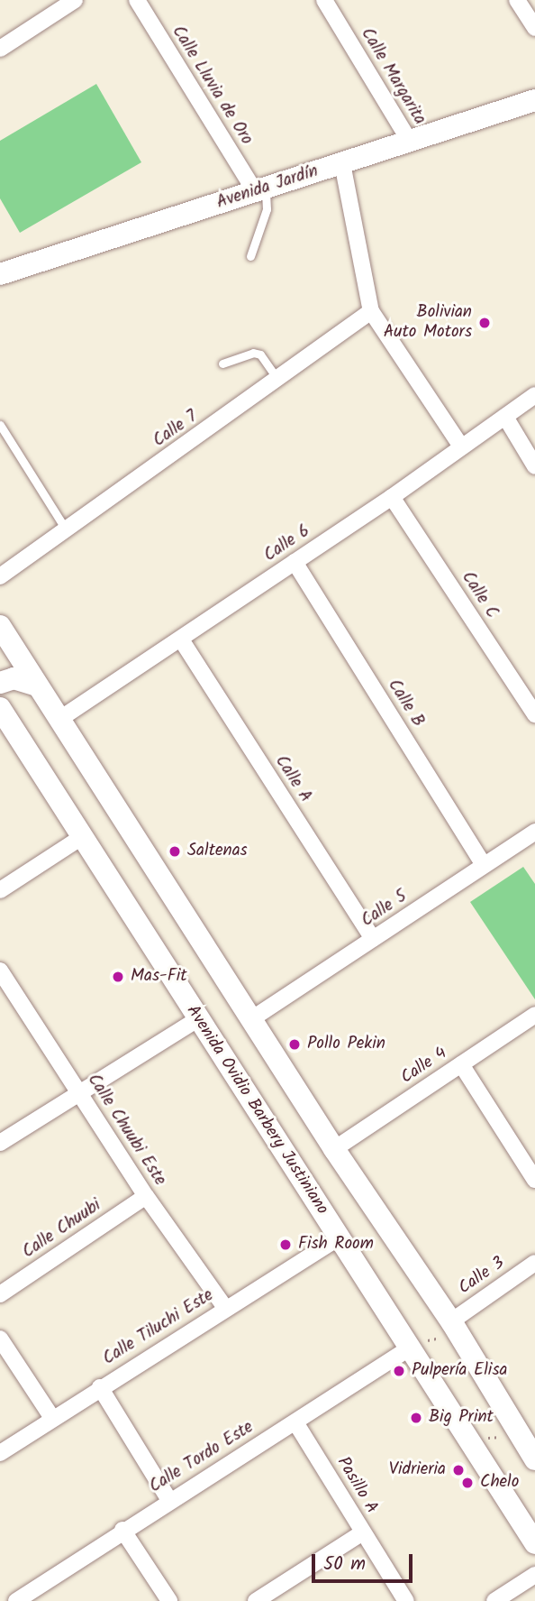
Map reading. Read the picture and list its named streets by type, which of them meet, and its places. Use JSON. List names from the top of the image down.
{
  "streets": {
    "main road": ["Avenida Jardín", "Avenida Ovidio Barbery Justiniano"],
    "street": [
      "Calle Margarita",
      "Calle Lluvia de Oro",
      "Calle 7",
      "Calle 6",
      "Calle C",
      "Calle B",
      "Calle A",
      "Calle 5",
      "Calle 4",
      "Calle Chuubi Este",
      "Calle Chuubi",
      "Calle 3",
      "Calle Tiluchi Este",
      "Calle Tordo Este",
      "Pasillo A"
    ]
  },
  "crossings": [
    ["Calle Margarita", "Avenida Jardín"],
    ["Calle Lluvia de Oro", "Avenida Jardín"],
    ["Calle 6", "Calle C"],
    ["Calle 6", "Calle B"],
    ["Calle 6", "Calle A"],
    ["Calle B", "Calle 5"],
    ["Calle A", "Calle 5"],
    ["Avenida Ovidio Barbery Justiniano", "Calle Tiluchi Este"],
    ["Avenida Ovidio Barbery Justiniano", "Calle Tordo Este"],
    ["Calle Chuubi Este", "Calle Chuubi"],
    ["Calle Chuubi Este", "Calle Tiluchi Este"],
    ["Calle Tordo Este", "Pasillo A"]
  ],
  "places": [
    "Bolivian Auto Motors",
    "Saltenas",
    "Mas-Fit",
    "Pollo Pekin",
    "Fish Room",
    "Pulpería Elisa",
    "Big Print",
    "Vidrieria",
    "Chelo"
  ],
  "scale_bar": "50 m"
}
